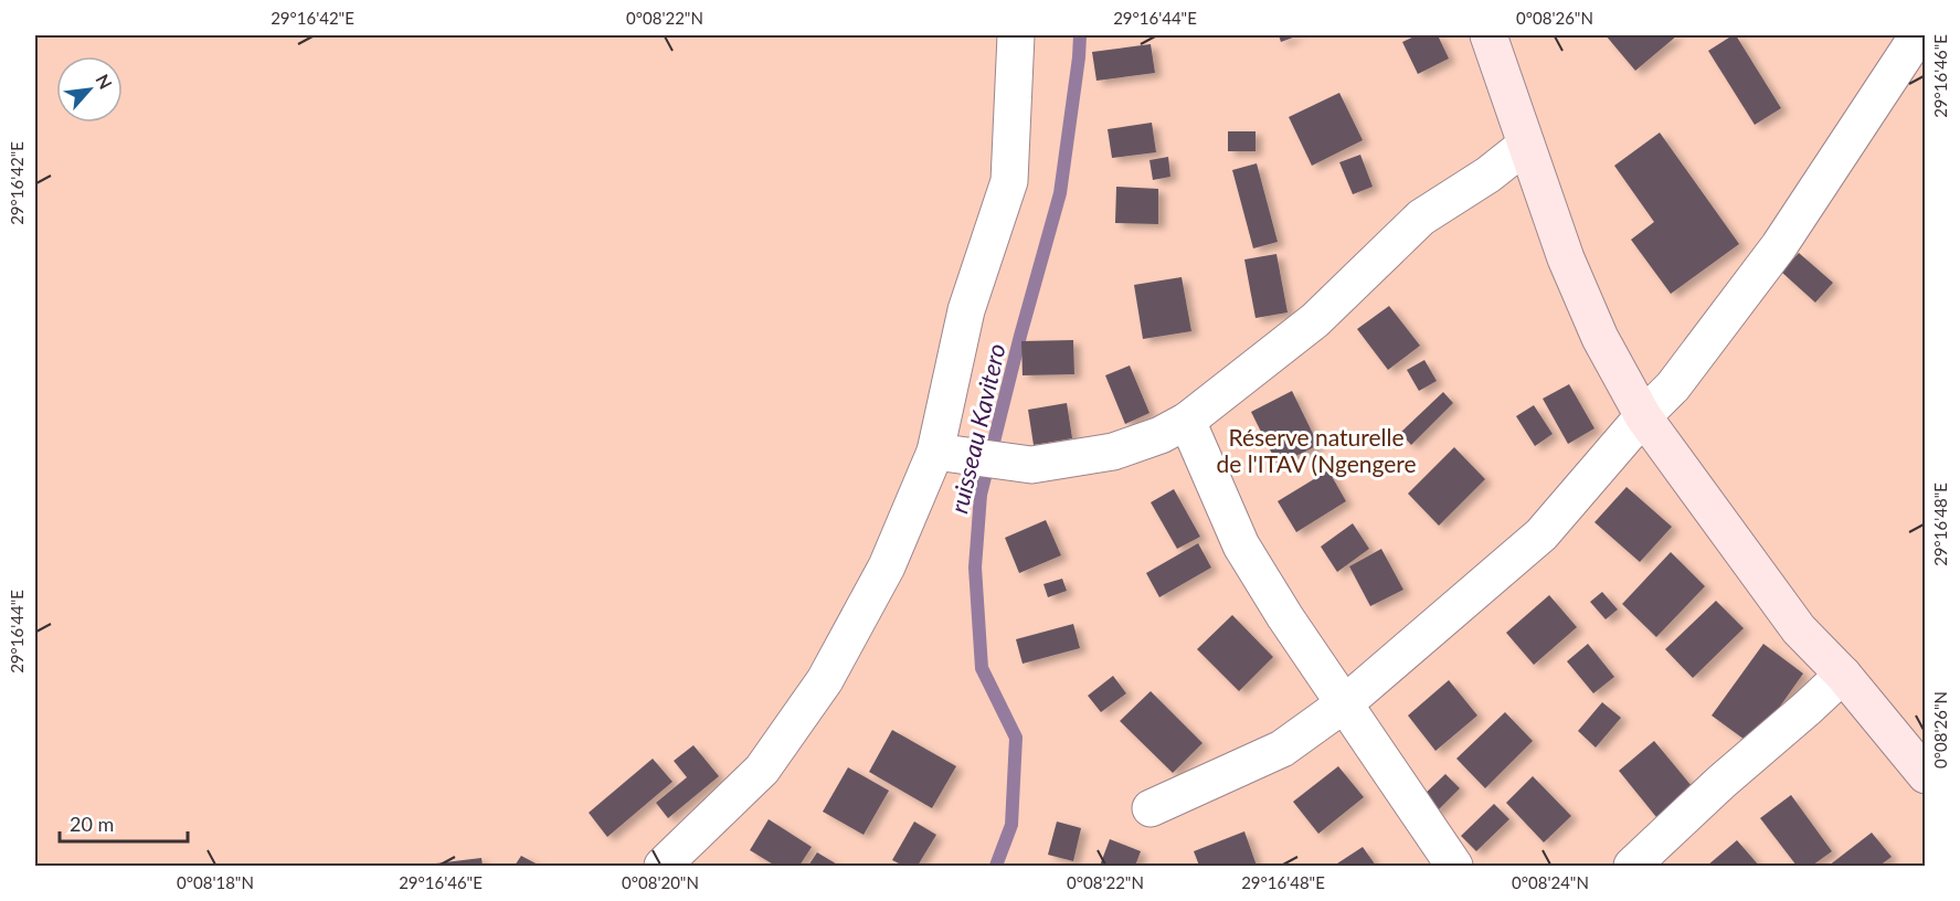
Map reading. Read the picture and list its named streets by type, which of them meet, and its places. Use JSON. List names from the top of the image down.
{
  "water": ["ruisseau Kavitero"],
  "parks": ["Réserve naturelle de l'ITAV (Ngengere"],
  "scale_bar": "20 m",
  "north": "top right",
  "coordinates": [
    "29°16'42\"E",
    "0°08'22\"N",
    "29°16'44\"E",
    "0°08'26\"N",
    "29°16'46\"E",
    "29°16'48\"E",
    "0°08'18\"N",
    "0°08'20\"N",
    "0°08'24\"N"
  ]
}
